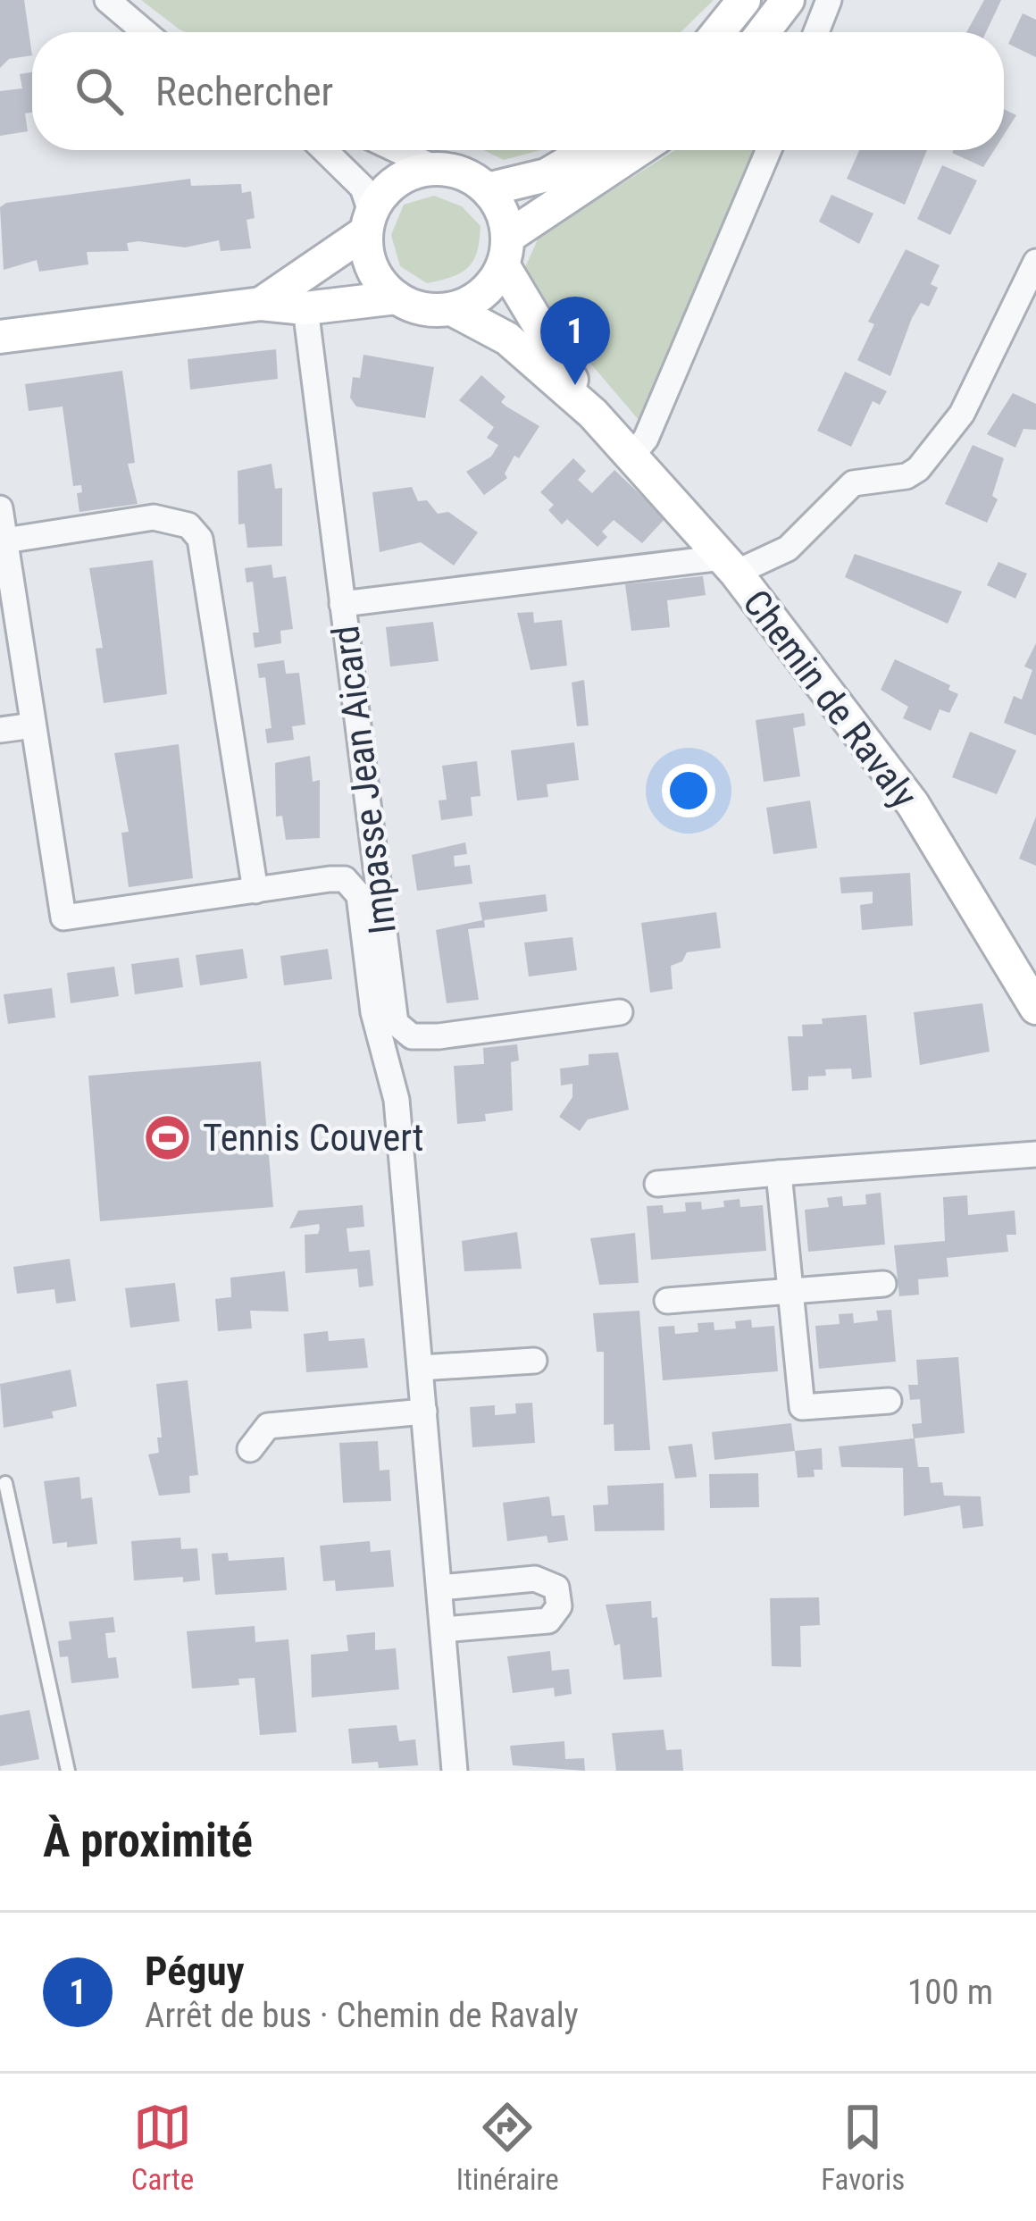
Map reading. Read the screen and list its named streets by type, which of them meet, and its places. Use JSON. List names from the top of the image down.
{
  "streets": {
    "main road": ["Chemin de Ravaly"],
    "street": ["Impasse Jean Aicard"]
  },
  "places": {
    "sports": ["Tennis Couvert"]
  },
  "page": {
    "search": "Rechercher",
    "pins": "1",
    "heading": "À proximité",
    "list": [
      {
        "mark": "1",
        "name": "Péguy",
        "note": "Arrêt de bus · Chemin de Ravaly",
        "value": "100 m"
      }
    ],
    "nav": ["Carte", "Itinéraire", "Favoris"]
  }
}
